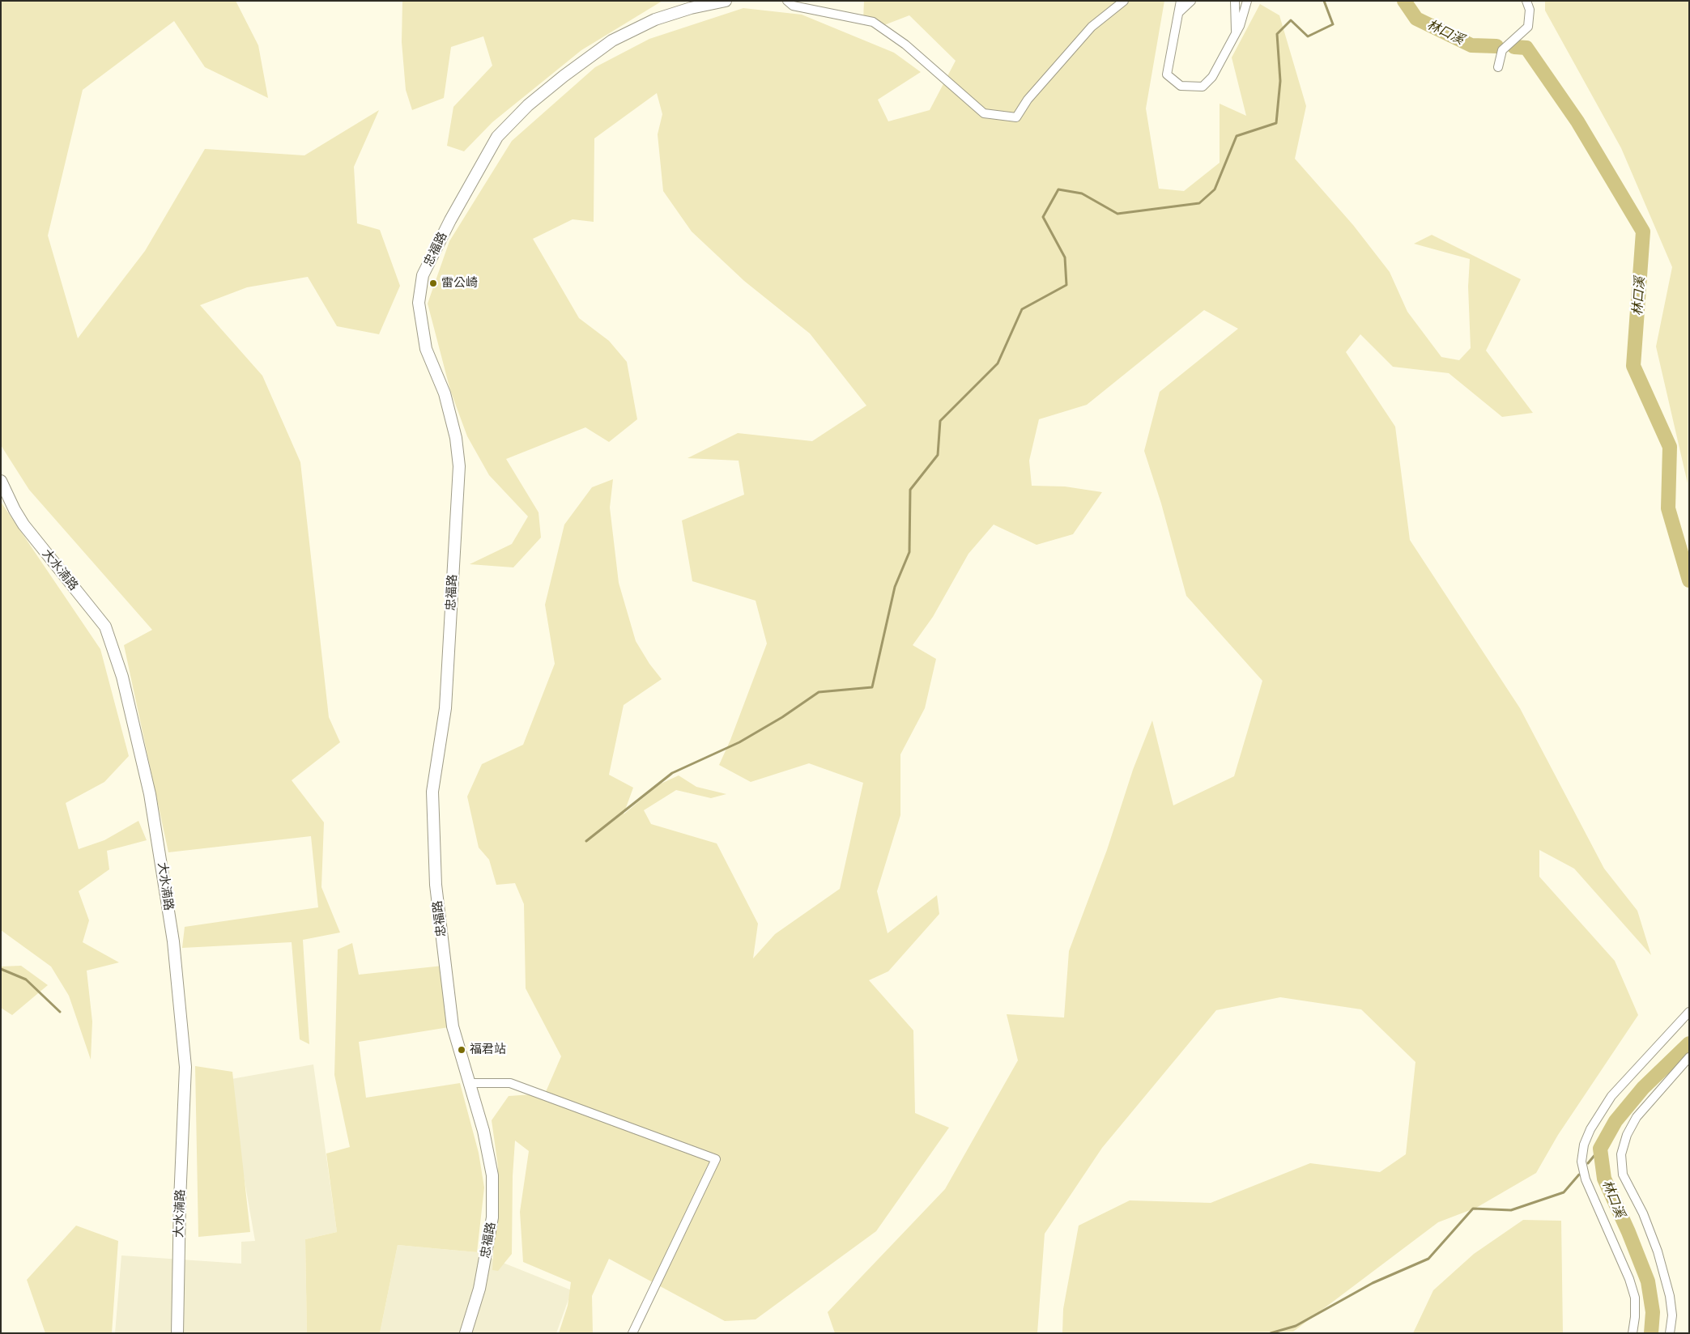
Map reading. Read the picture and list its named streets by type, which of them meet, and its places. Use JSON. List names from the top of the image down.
{
  "streets": {
    "street": ["忠福路", "大水湳路"]
  },
  "water": ["林口溪"],
  "places": ["雷公崎", "福君站"]
}
